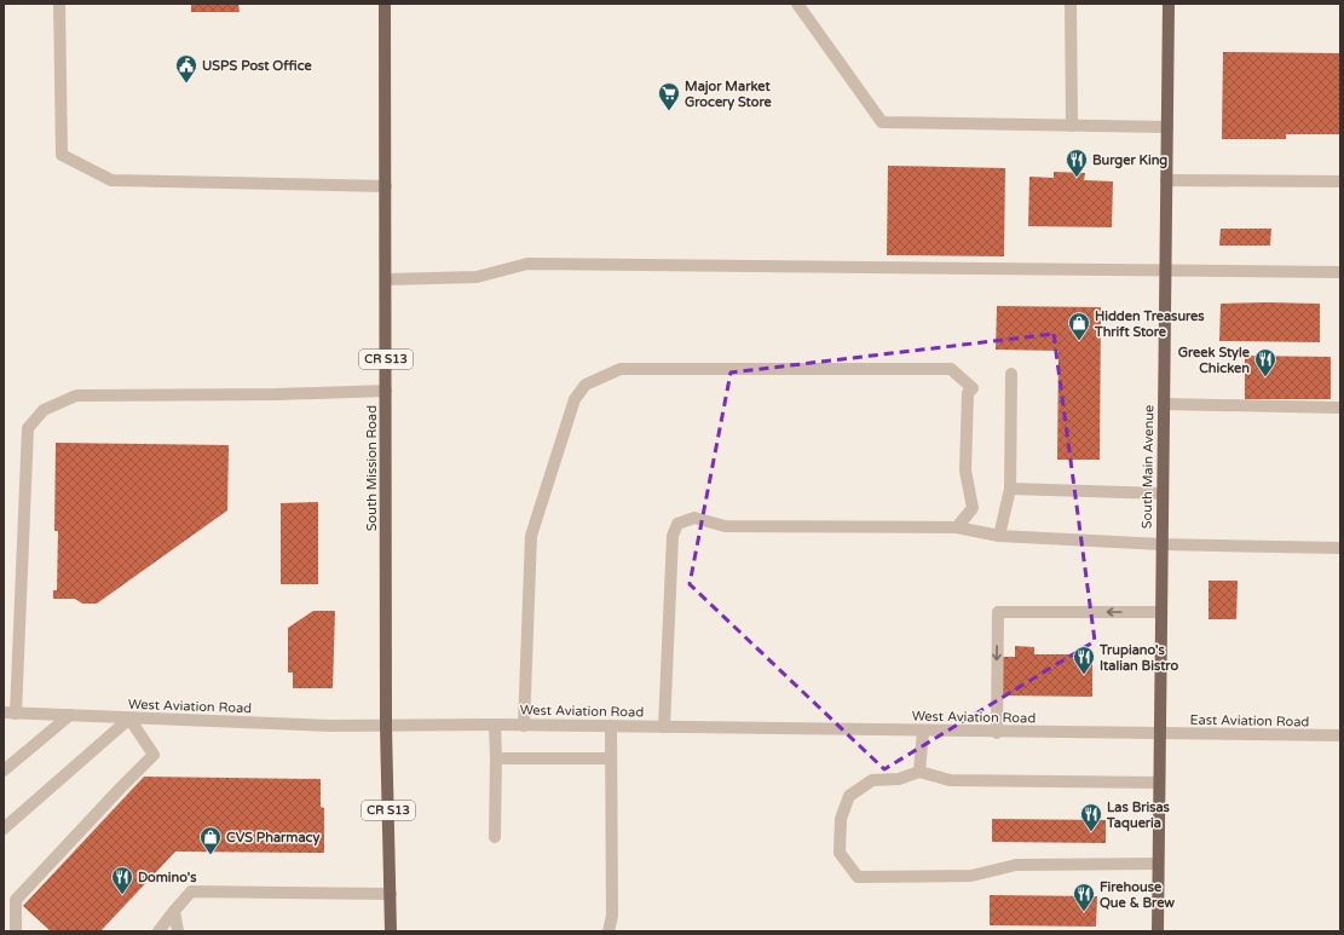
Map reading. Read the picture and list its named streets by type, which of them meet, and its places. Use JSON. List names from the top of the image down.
{
  "streets": {
    "main road": ["CR S13", "South Main Avenue", "South Mission Road"],
    "street": ["West Aviation Road", "East Aviation Road"]
  },
  "crossings": [
    ["South Main Avenue", "West Aviation Road"],
    ["South Main Avenue", "East Aviation Road"],
    ["South Mission Road", "West Aviation Road"],
    ["West Aviation Road", "East Aviation Road"]
  ],
  "places": {
    "public building": ["USPS Post Office"],
    "supermarket": ["Major Market Grocery Store"],
    "restaurant": [
      "Burger King",
      "Greek Style Chicken",
      "Trupiano's Italian Bistro",
      "Las Brisas Taqueria",
      "Domino's",
      "Firehouse Que & Brew"
    ],
    "shop": ["Hidden Treasures Thrift Store", "CVS Pharmacy"]
  }
}
